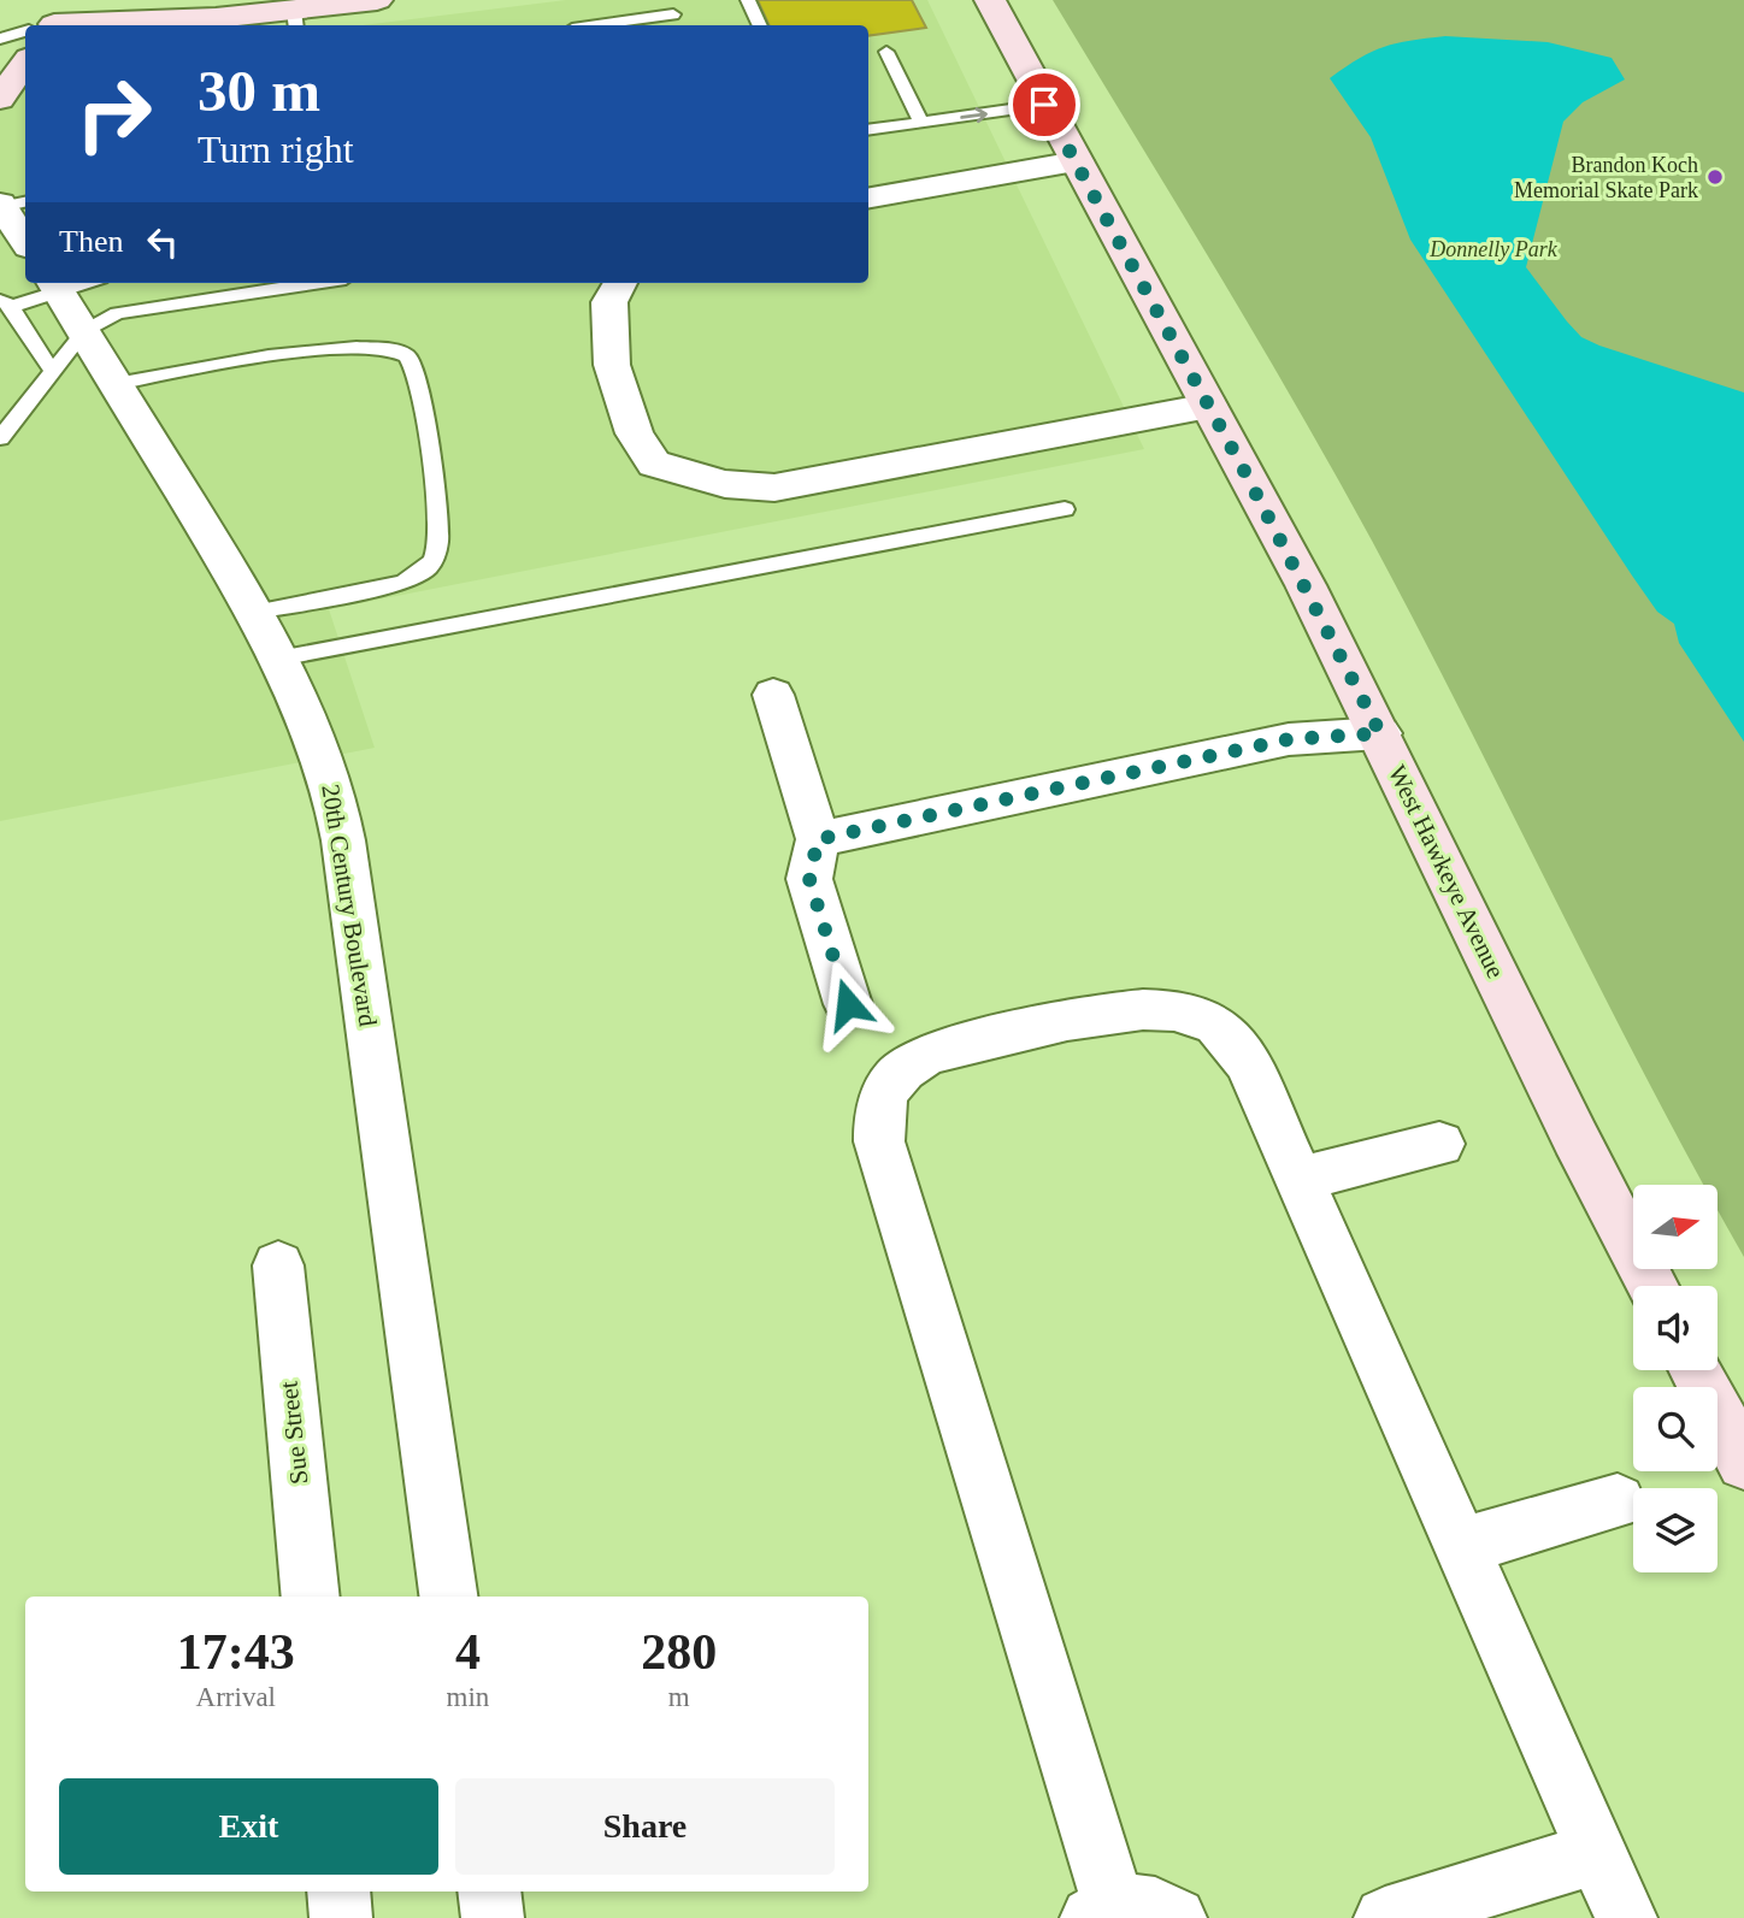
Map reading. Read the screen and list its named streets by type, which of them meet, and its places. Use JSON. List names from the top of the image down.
{
  "streets": {
    "street": ["West Hawkeye Avenue", "20th Century Boulevard", "Sue Street"]
  },
  "parks": ["Donnelly Park"],
  "places": ["Brandon Koch Memorial Skate Park"],
  "north": "right",
  "page": {
    "turn": ["30 m", "Turn right"],
    "then": "Then",
    "eta": [
      "17:43",
      "Arrival",
      "4",
      "min",
      "280",
      "m"
    ],
    "buttons": ["Exit", "Share"]
  }
}
